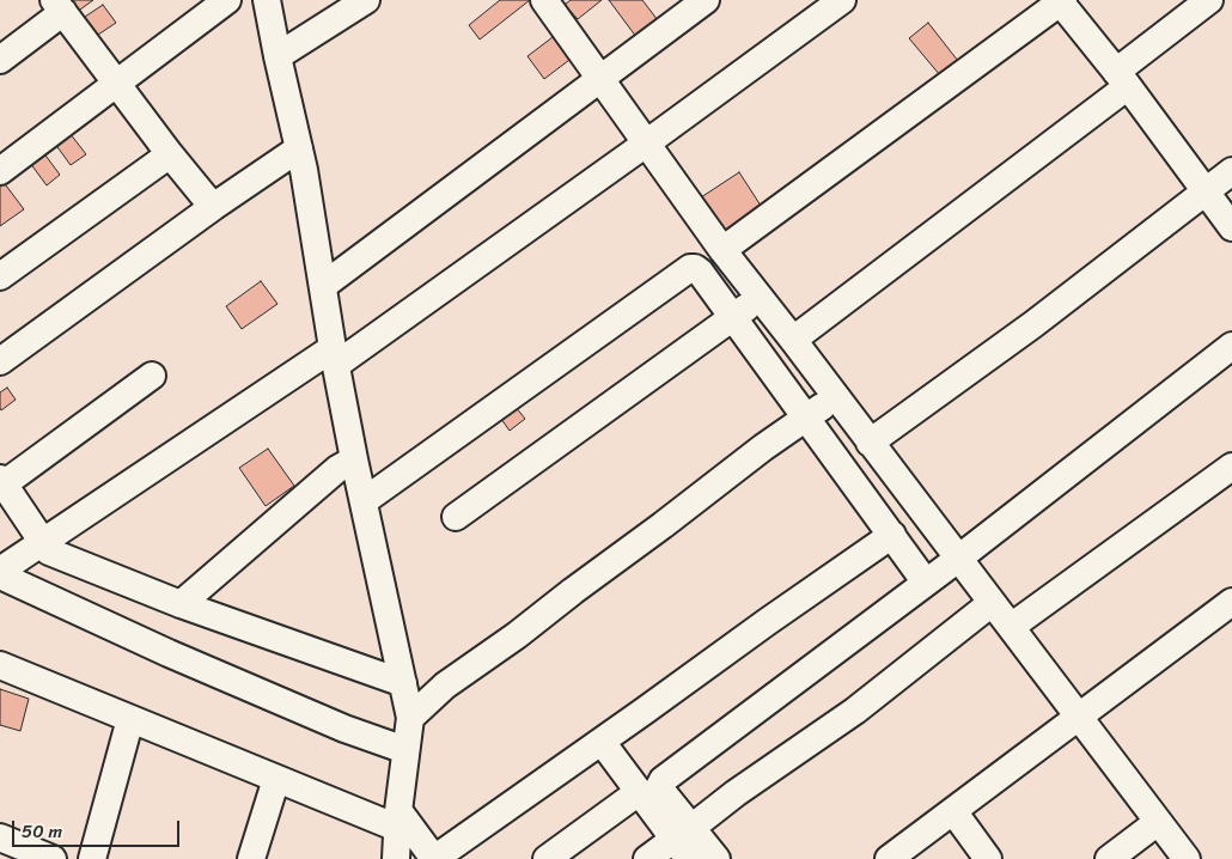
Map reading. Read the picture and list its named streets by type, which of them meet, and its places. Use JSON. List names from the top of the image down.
{
  "scale_bar": "50 m"
}
